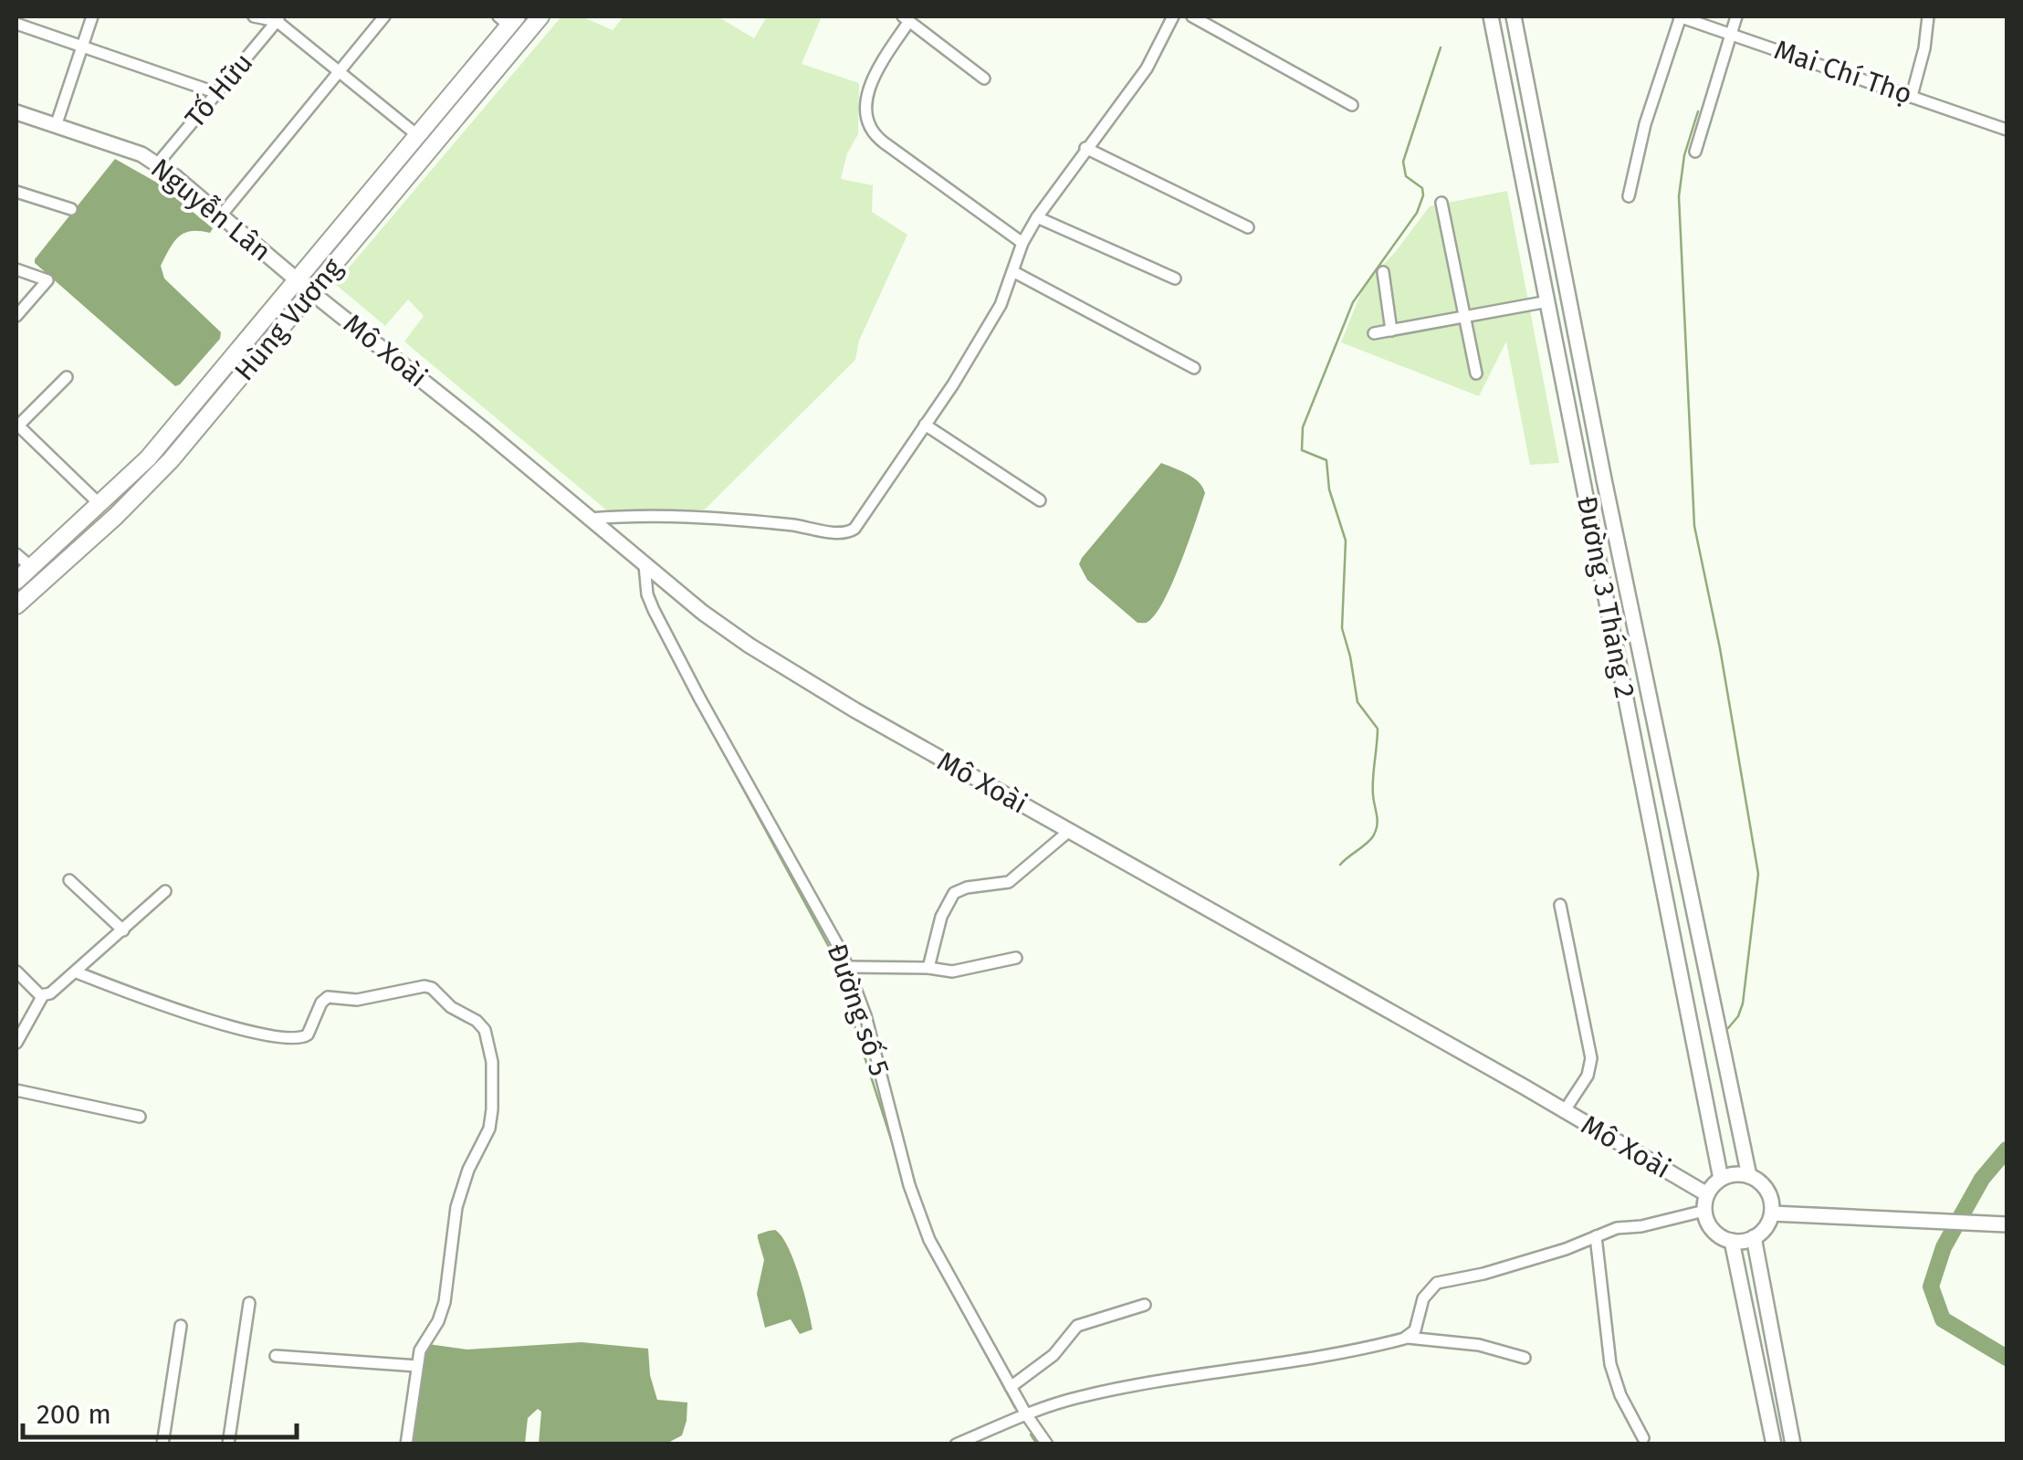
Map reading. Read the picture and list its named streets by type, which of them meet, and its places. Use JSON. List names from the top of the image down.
{
  "streets": {
    "main road": [
      "Nguyễn Lân",
      "Hùng Vương",
      "Mô Xoài",
      "Đường 3 Tháng 2"
    ],
    "street": ["Mai Chí Thọ", "Tố Hữu", "Đường số 5"]
  },
  "crossings": [
    ["Tố Hữu", "Nguyễn Lân"],
    ["Nguyễn Lân", "Hùng Vương"],
    ["Nguyễn Lân", "Mô Xoài"],
    ["Hùng Vương", "Mô Xoài"],
    ["Mô Xoài", "Đường 3 Tháng 2"],
    ["Mô Xoài", "Đường số 5"]
  ],
  "scale_bar": "200 m"
}
